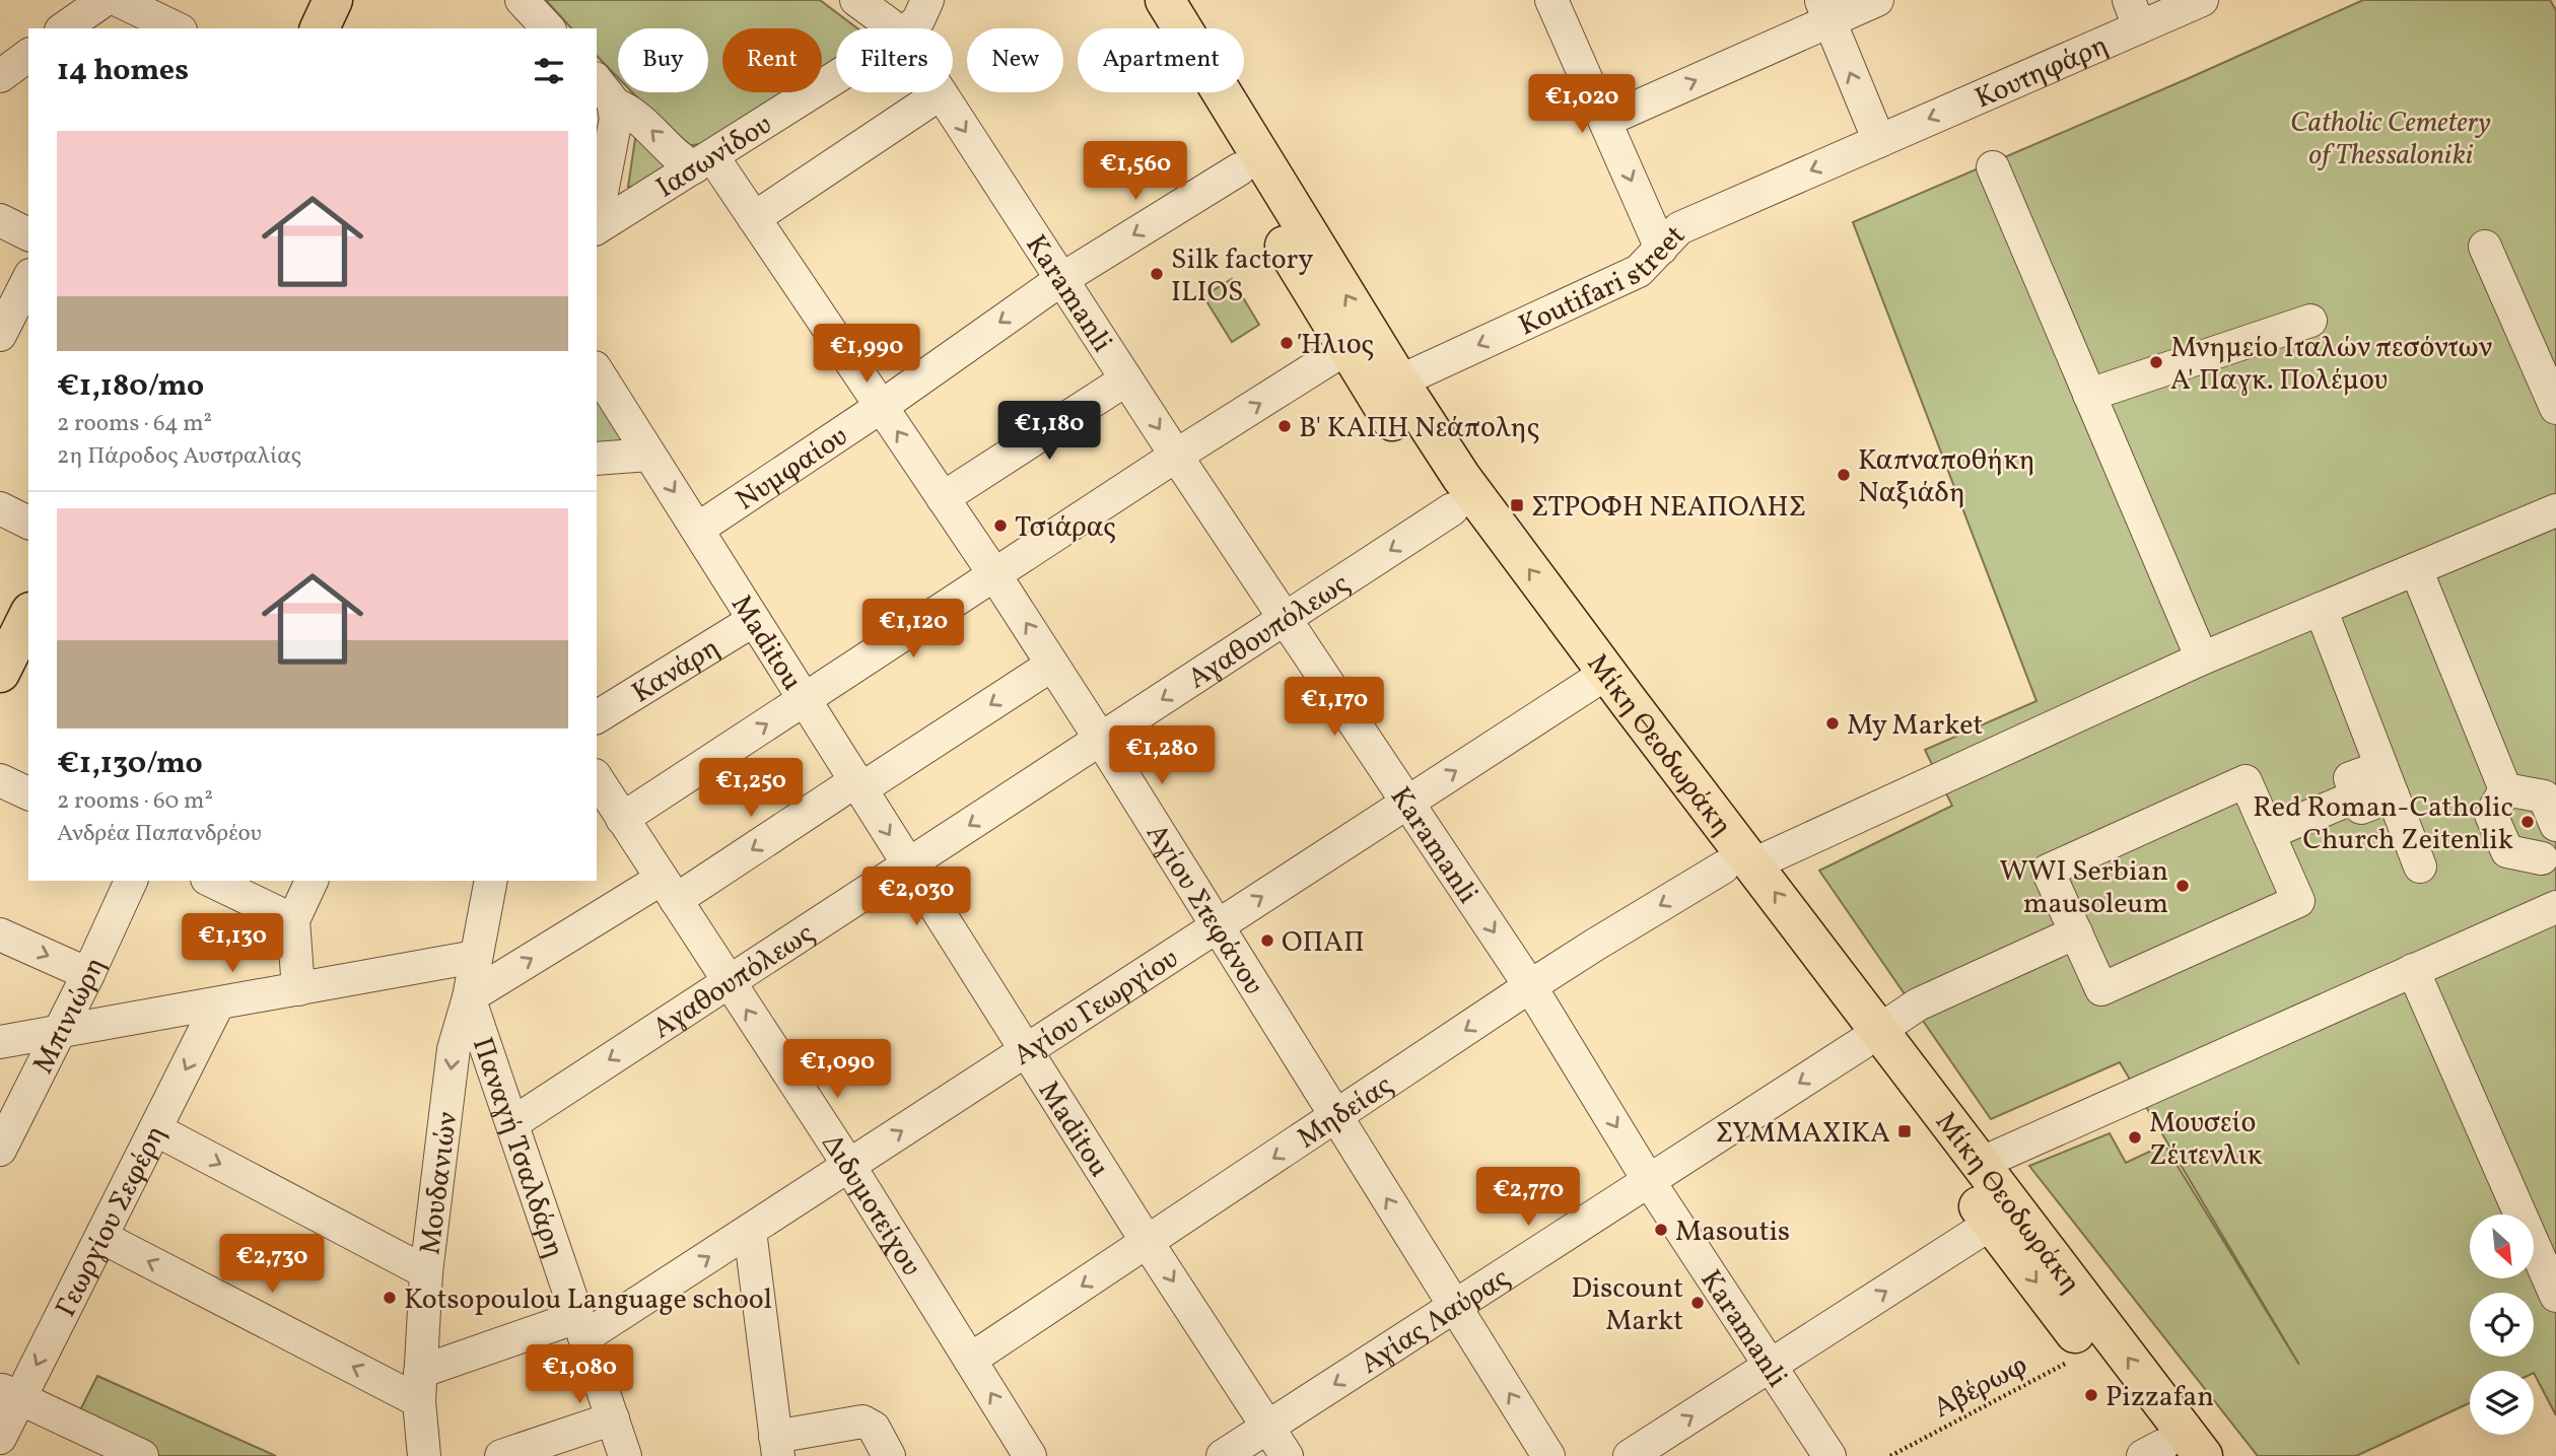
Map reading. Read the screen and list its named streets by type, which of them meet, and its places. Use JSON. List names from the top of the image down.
{
  "streets": {
    "main road": ["Μίκη Θεοδωράκη"],
    "street": [
      "Κουτηφάρη",
      "Ιασωνίδου",
      "Koutifari street",
      "Karamanli",
      "Νυμφαίου",
      "Αγαθουπόλεως",
      "Maditou",
      "Κανάρη",
      "Αγίου Στεφάνου",
      "Αγίου Γεωργίου",
      "Μπινιώρη",
      "Μηδείας",
      "Παναγή Τσαλδάρη",
      "Μουδανιών",
      "Διδυμοτείχου",
      "Γεωργίου Σεφέρη",
      "Αγίας Λαύρας"
    ],
    "path": ["Αβέρωφ"]
  },
  "crossings": [
    ["Κουτηφάρη", "Koutifari street"],
    ["Ιασωνίδου", "Αγίου Στεφάνου"],
    ["Koutifari street", "Μίκη Θεοδωράκη"],
    ["Karamanli", "Νυμφαίου"],
    ["Karamanli", "Αγαθουπόλεως"],
    ["Karamanli", "Αγίου Γεωργίου"],
    ["Karamanli", "Μηδείας"],
    ["Karamanli", "Αγίας Λαύρας"],
    ["Νυμφαίου", "Maditou"],
    ["Νυμφαίου", "Μίκη Θεοδωράκη"],
    ["Νυμφαίου", "Αγίου Στεφάνου"],
    ["Αγαθουπόλεως", "Maditou"],
    ["Αγαθουπόλεως", "Μίκη Θεοδωράκη"],
    ["Αγαθουπόλεως", "Αγίου Στεφάνου"],
    ["Αγαθουπόλεως", "Παναγή Τσαλδάρη"],
    ["Αγαθουπόλεως", "Διδυμοτείχου"],
    ["Maditou", "Κανάρη"],
    ["Maditou", "Αγίου Γεωργίου"],
    ["Maditou", "Μηδείας"],
    ["Maditou", "Αγίας Λαύρας"],
    ["Μίκη Θεοδωράκη", "Αγίου Γεωργίου"],
    ["Μίκη Θεοδωράκη", "Μηδείας"],
    ["Μίκη Θεοδωράκη", "Αγίας Λαύρας"],
    ["Μίκη Θεοδωράκη", "Αβέρωφ"],
    ["Αγίου Στεφάνου", "Αγίου Γεωργίου"],
    ["Αγίου Στεφάνου", "Μηδείας"],
    ["Αγίου Στεφάνου", "Αγίας Λαύρας"],
    ["Αγίου Γεωργίου", "Παναγή Τσαλδάρη"],
    ["Αγίου Γεωργίου", "Μουδανιών"],
    ["Αγίου Γεωργίου", "Διδυμοτείχου"],
    ["Μηδείας", "Διδυμοτείχου"],
    ["Παναγή Τσαλδάρη", "Μουδανιών"]
  ],
  "one_way": [
    "Κουτηφάρη",
    "Karamanli",
    "Αγίου Στεφάνου",
    "Αγίου Γεωργίου",
    "Μηδείας",
    "Μουδανιών",
    "Διδυμοτείχου",
    "Γεωργίου Σεφέρη"
  ],
  "parks": ["Catholic Cemetery of Thessaloniki"],
  "places": {
    "other": [
      "Silk factory ILIOS",
      "Ήλιος",
      "Μνημείο Ιταλών πεσόντων Α' Παγκ. Πολέμου",
      "Β' ΚΑΠΗ Νεάπολης",
      "Καπναποθήκη Ναξιάδη",
      "Τσιάρας",
      "My Market",
      "Red Roman-Catholic Church Zeitenlik",
      "WWI Serbian mausoleum",
      "ΟΠΑΠ",
      "Μουσείο Ζέιτενλικ",
      "Masoutis",
      "Kotsopoulou Language school",
      "Discount Markt",
      "Pizzafan"
    ],
    "transit": ["ΣΤΡΟΦΗ ΝΕΑΠΟΛΗΣ", "ΣΥΜΜΑΧΙΚΑ"]
  },
  "north": "bottom right",
  "page": {
    "chip": [
      "Buy",
      "Rent",
      "Filters",
      "New",
      "Apartment"
    ],
    "heading": "14 homes",
    "price": [
      "€1,020",
      "€1,560",
      "€1,990",
      "€1,180",
      "€1,120",
      "€1,170",
      "€1,280",
      "€1,250",
      "€2,030",
      "€1,130",
      "€1,090",
      "€2,770",
      "€2,730",
      "€1,080"
    ],
    "list": [
      {
        "name": "€1,180/mo",
        "note": "2 rooms · 64 m² · 2η Πάροδος Αυστραλίας"
      },
      {
        "name": "€1,130/mo",
        "note": "2 rooms · 60 m² · Ανδρέα Παπανδρέου"
      }
    ]
  }
}
